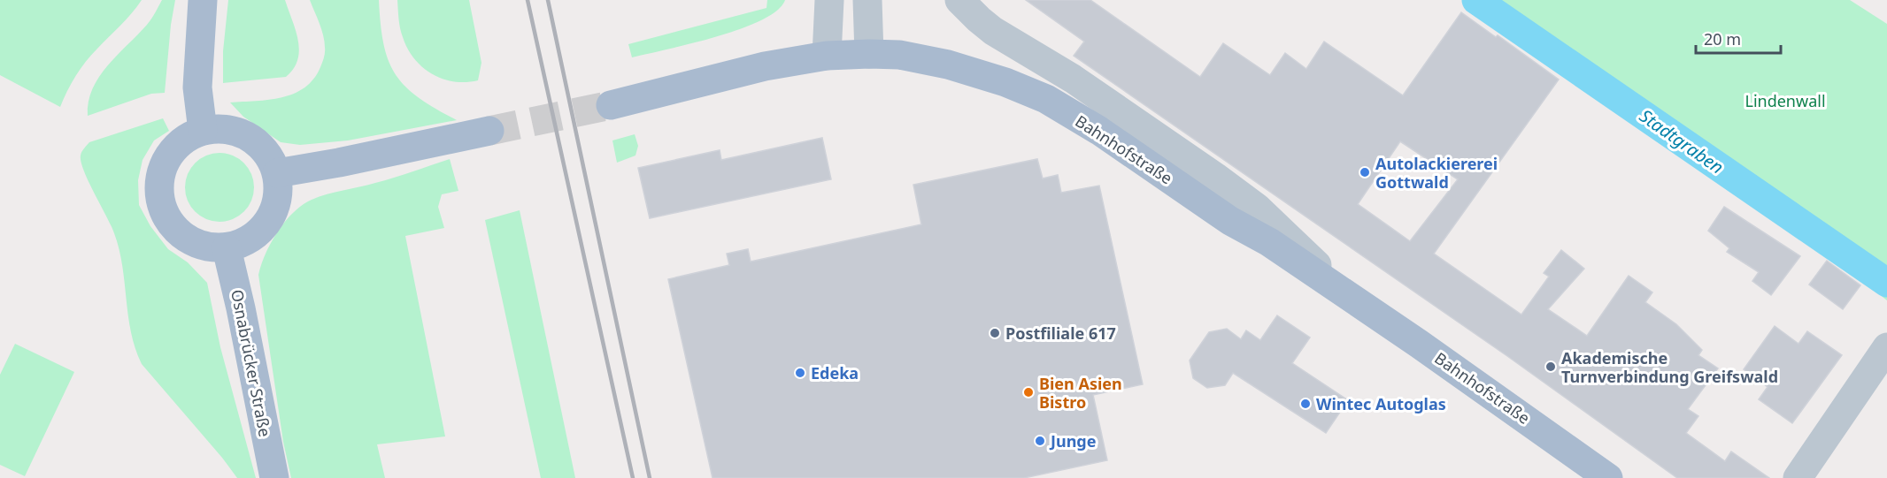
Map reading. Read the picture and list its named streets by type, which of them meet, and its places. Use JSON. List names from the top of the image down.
{
  "streets": {
    "main road": ["Bahnhofstraße", "Osnabrücker Straße"]
  },
  "water": ["Stadtgraben"],
  "parks": ["Lindenwall"],
  "places": [
    "Autolackiererei Gottwald",
    "Postfiliale 617",
    "Akademische Turnverbindung Greifswald",
    "Edeka",
    "Bien Asien Bistro",
    "Wintec Autoglas",
    "Junge"
  ],
  "scale_bar": "20 m"
}
